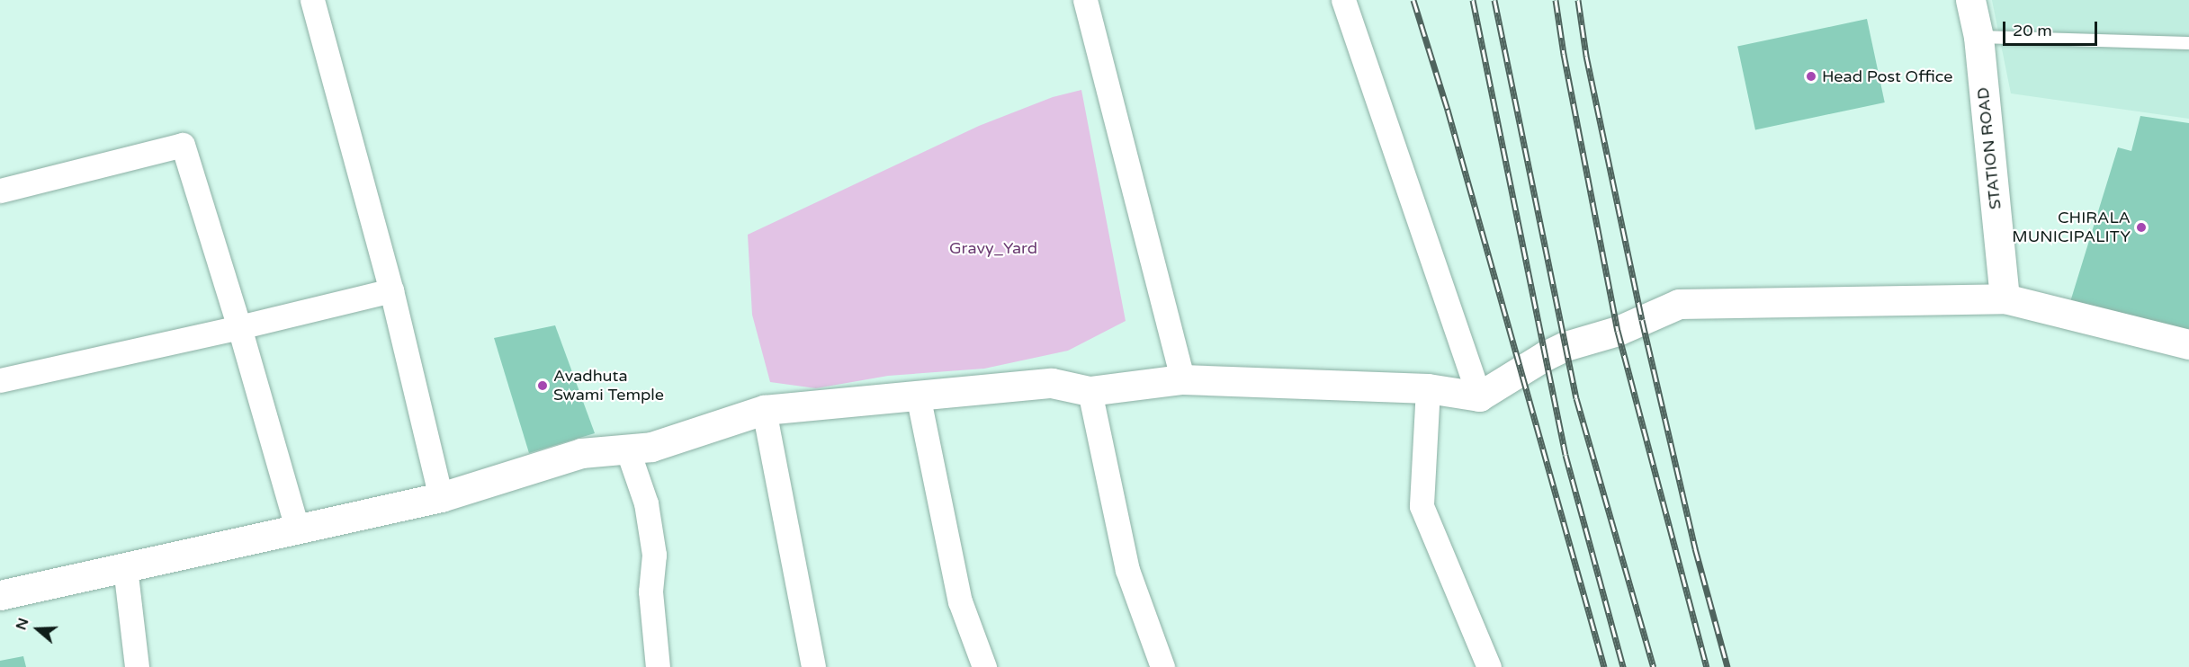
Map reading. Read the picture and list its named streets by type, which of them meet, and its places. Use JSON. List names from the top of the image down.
{
  "streets": {
    "street": ["STATION ROAD"]
  },
  "parks": ["Gravy_Yard"],
  "places": ["Head Post Office", "CHIRALA MUNICIPALITY", "Avadhuta Swami Temple"],
  "scale_bar": "20 m",
  "north": "left"
}
